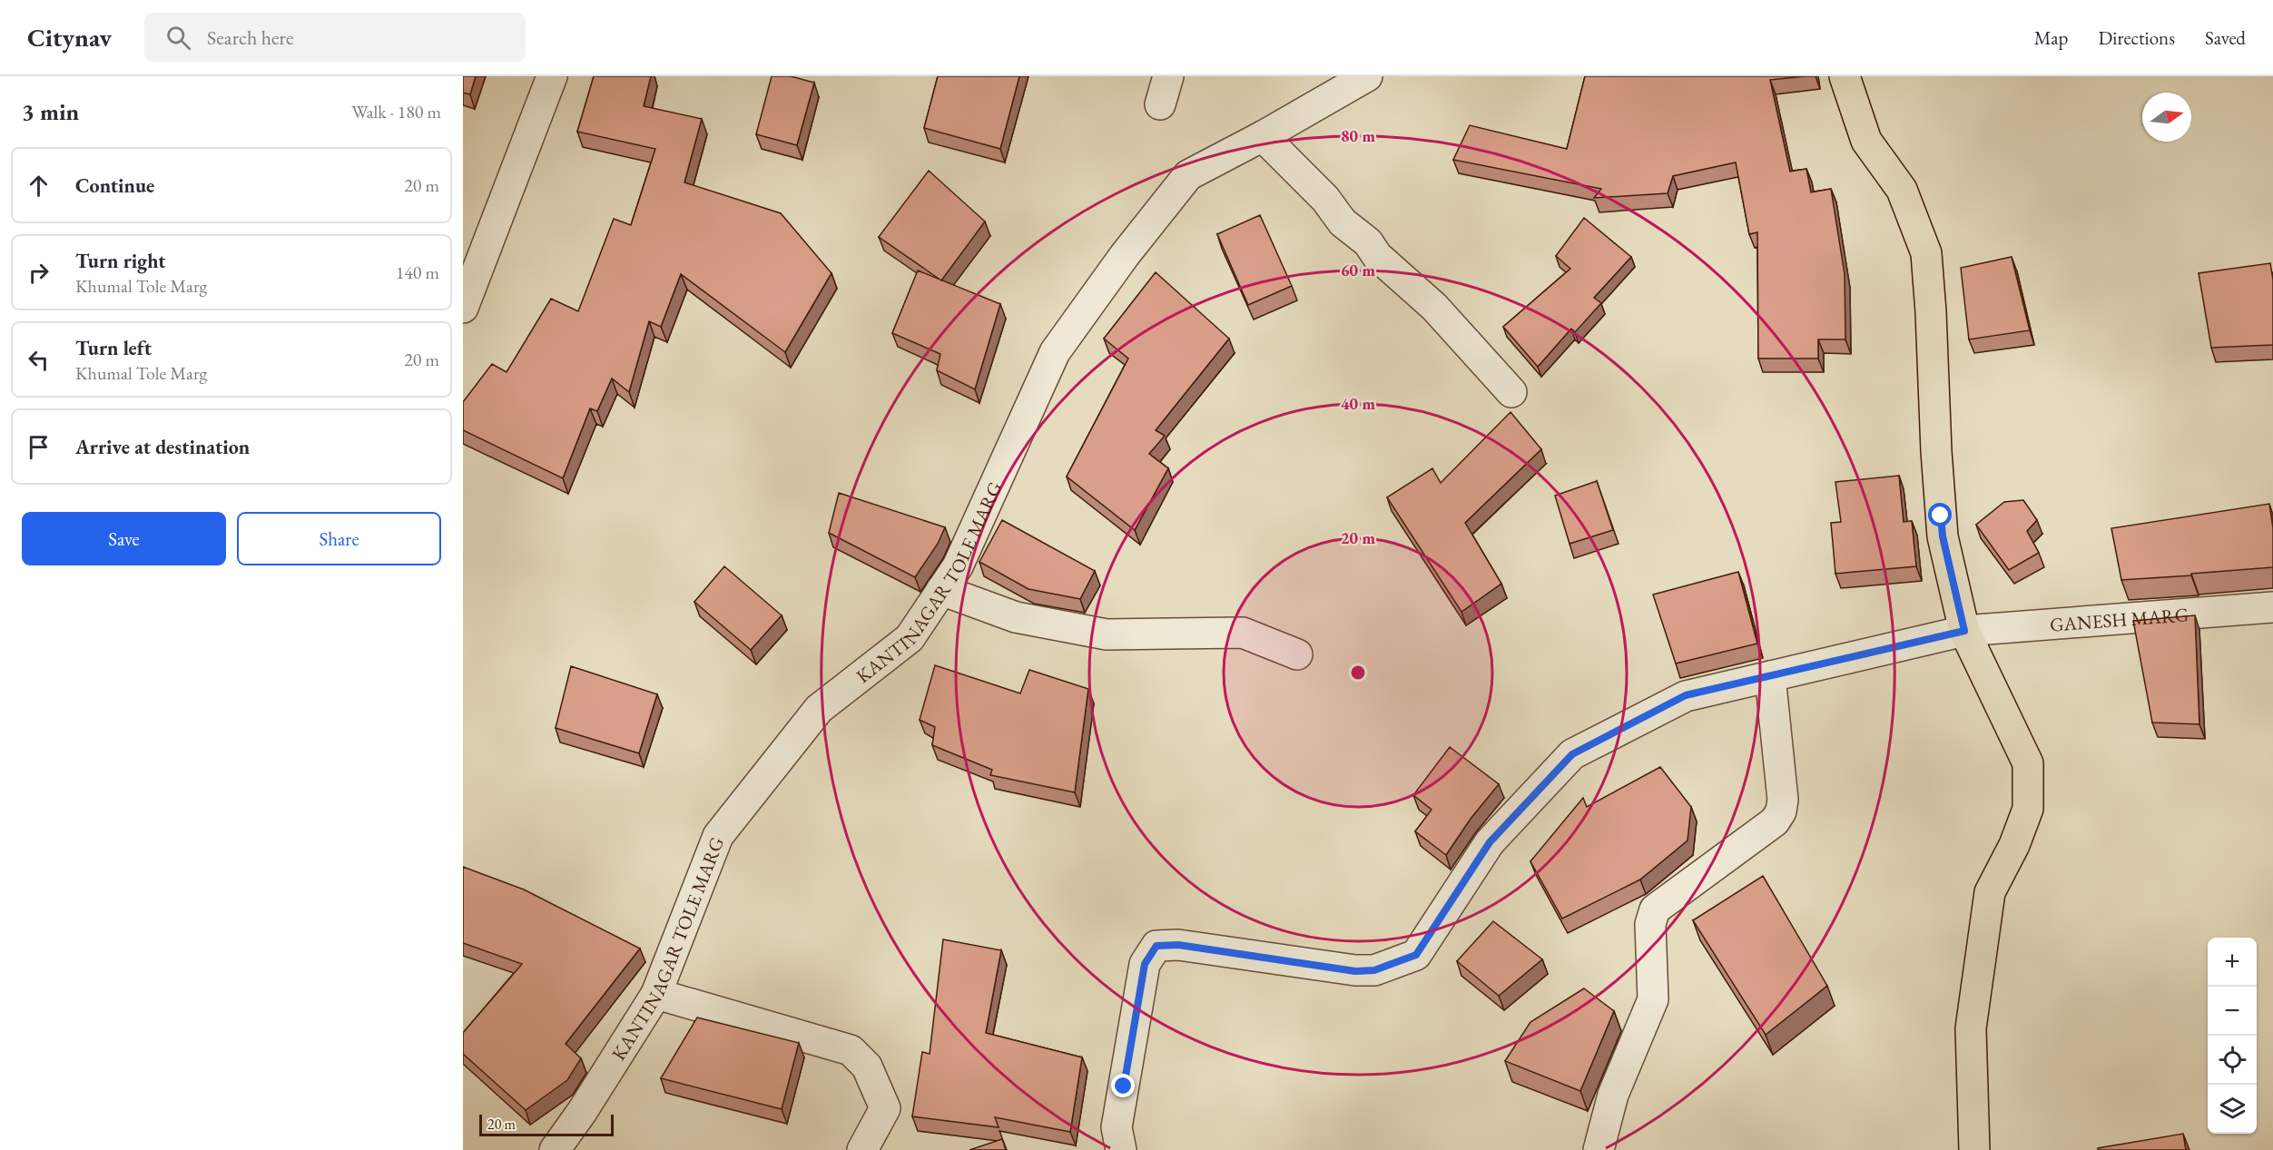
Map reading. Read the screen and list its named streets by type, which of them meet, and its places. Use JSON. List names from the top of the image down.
{
  "streets": {
    "street": ["KANTINAGAR TOLE MARG", "GANESH MARG"]
  },
  "scale_bar": "20 m",
  "north": "right",
  "page": {
    "header": "Citynav",
    "search": "Search here",
    "nav": ["Map", "Directions", "Saved"],
    "heading": ["3 min", "Walk · 180 m"],
    "list": [
      ["Continue", "20 m"],
      ["Turn right", "Khumal Tole Marg", "140 m"],
      ["Turn left", "Khumal Tole Marg", "20 m"],
      "Arrive at destination"
    ],
    "buttons": ["Save", "Share"],
    "map_buttons": ["+", "−"],
    "scale": "20 m"
  },
  "rings": [
    "80 m",
    "60 m",
    "40 m",
    "20 m"
  ]
}
